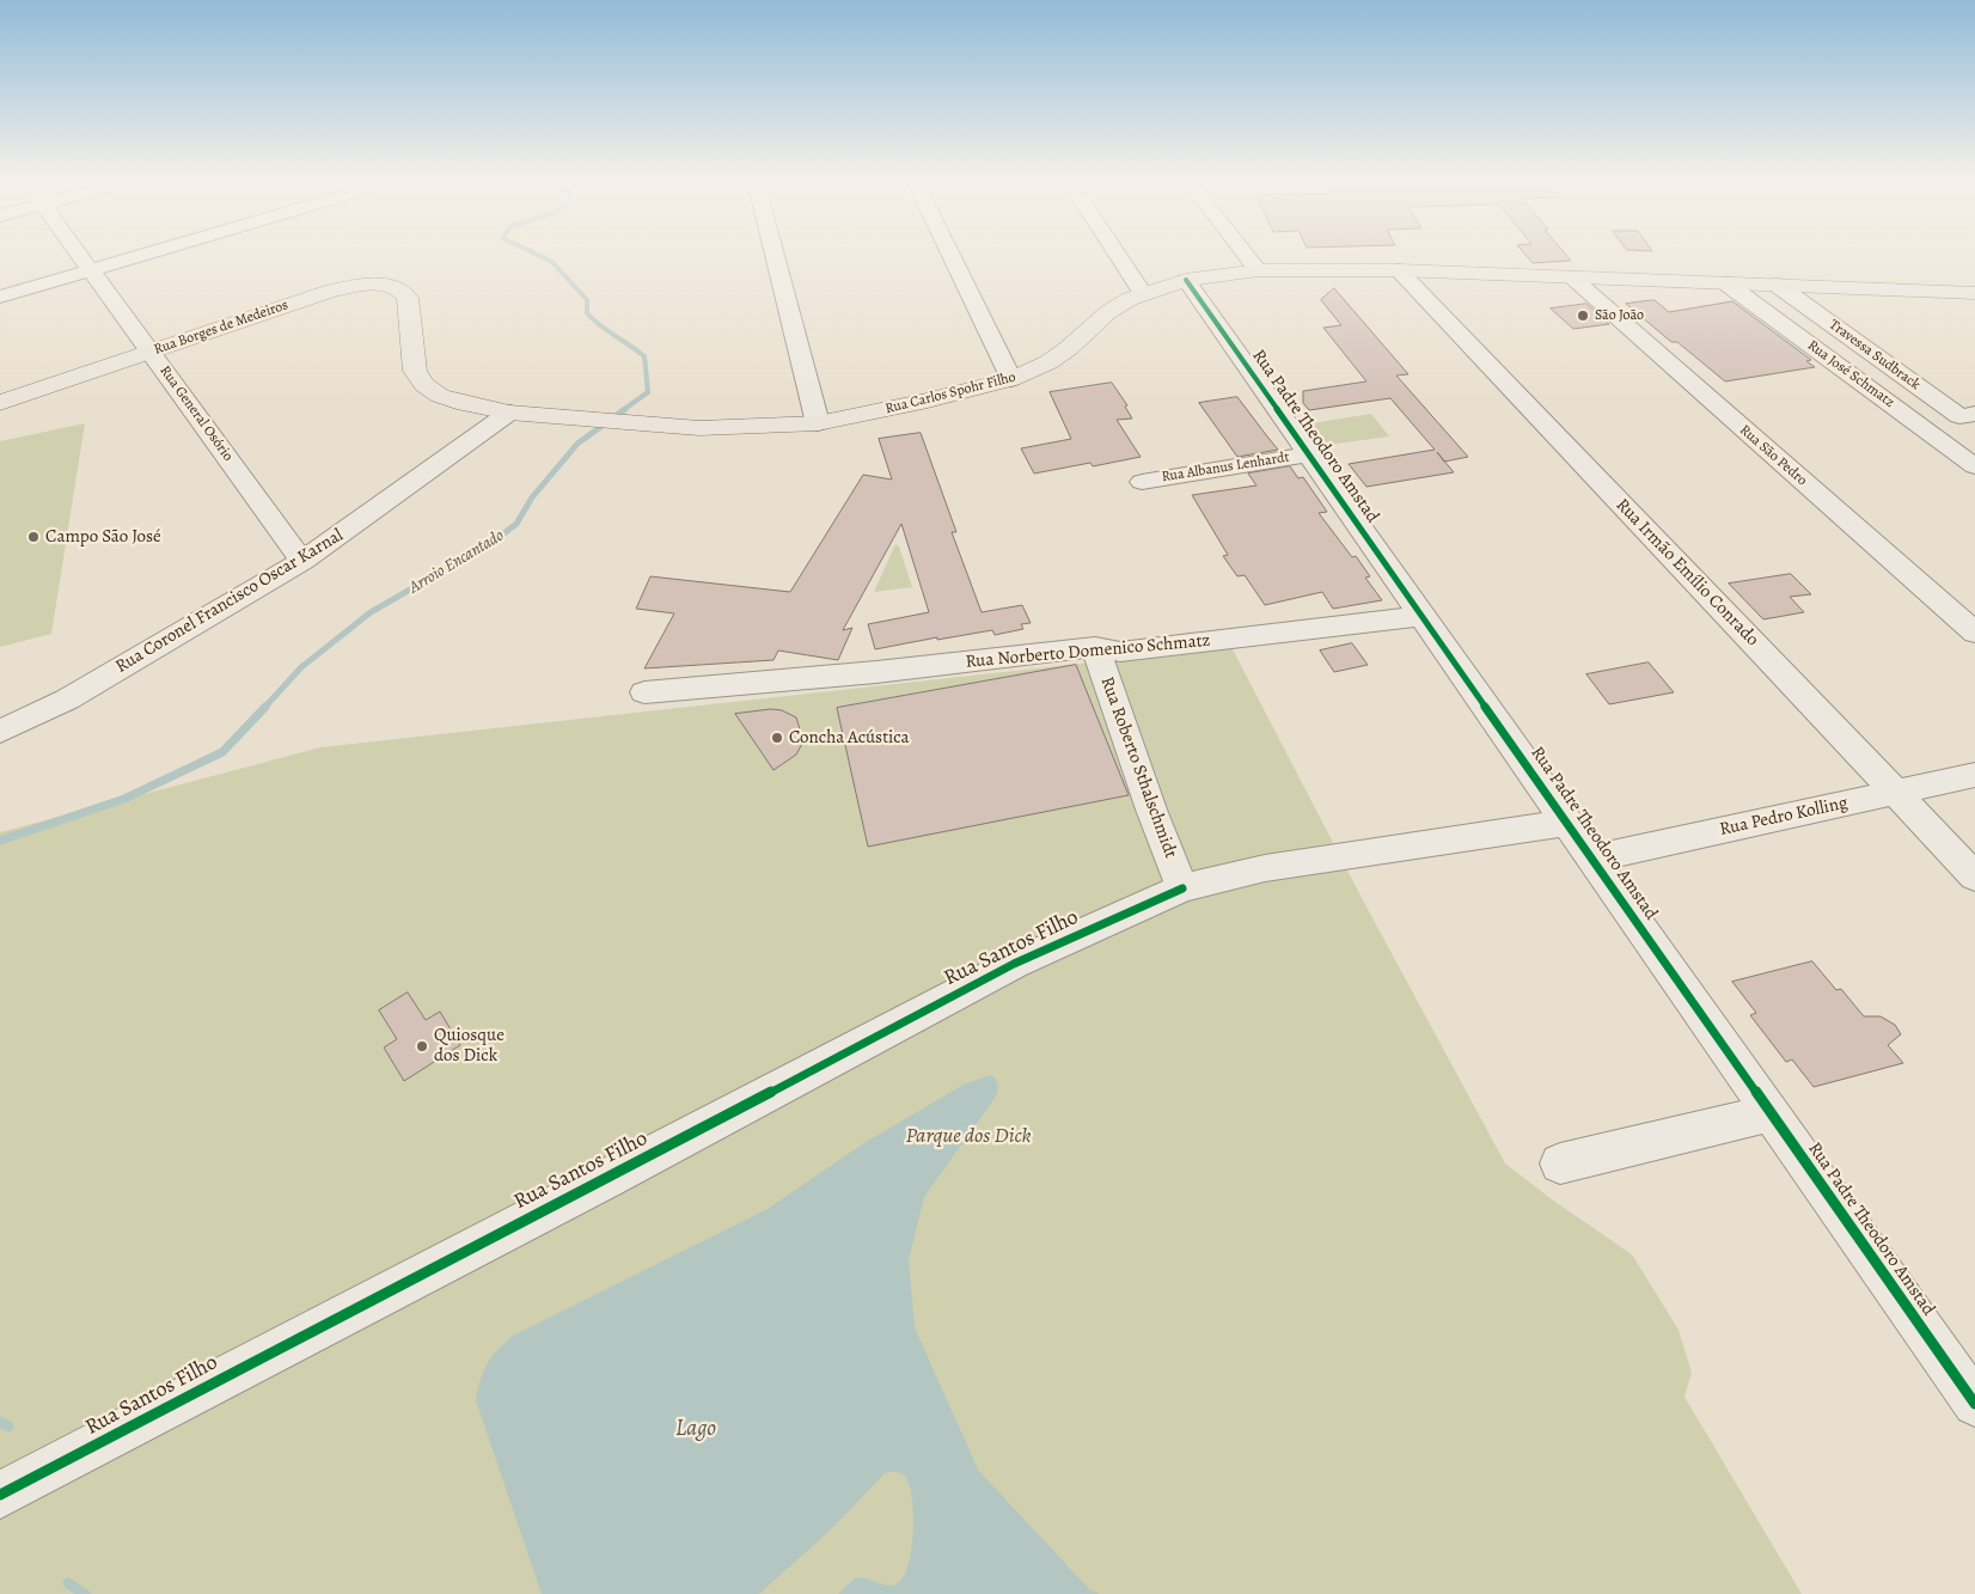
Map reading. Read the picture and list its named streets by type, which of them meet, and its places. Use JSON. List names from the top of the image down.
{
  "streets": {
    "main road": ["Rua Borges de Medeiros", "Rua Carlos Spohr Filho"],
    "street": [
      "Travessa Sudbrack",
      "Rua José Schmatz",
      "Rua General Osório",
      "Rua Padre Theodoro Amstad",
      "Rua São Pedro",
      "Rua Albanus Lenhardt",
      "Rua Irmão Emílio Conrado",
      "Rua Coronel Francisco Oscar Karnal",
      "Rua Norberto Domenico Schmatz",
      "Rua Roberto Sthalschmidt",
      "Rua Pedro Kolling",
      "Rua Santos Filho"
    ]
  },
  "crossings": [
    ["Rua Borges de Medeiros", "Rua Carlos Spohr Filho"],
    ["Rua Borges de Medeiros", "Rua General Osório"],
    ["Rua Borges de Medeiros", "Rua Coronel Francisco Oscar Karnal"],
    ["Travessa Sudbrack", "Rua Carlos Spohr Filho"],
    ["Rua José Schmatz", "Rua Carlos Spohr Filho"],
    ["Rua Carlos Spohr Filho", "Rua Padre Theodoro Amstad"],
    ["Rua Carlos Spohr Filho", "Rua São Pedro"],
    ["Rua Carlos Spohr Filho", "Rua Irmão Emílio Conrado"],
    ["Rua General Osório", "Rua Coronel Francisco Oscar Karnal"],
    ["Rua Padre Theodoro Amstad", "Rua Albanus Lenhardt"],
    ["Rua Padre Theodoro Amstad", "Rua Norberto Domenico Schmatz"],
    ["Rua Padre Theodoro Amstad", "Rua Pedro Kolling"],
    ["Rua Padre Theodoro Amstad", "Rua Santos Filho"],
    ["Rua Irmão Emílio Conrado", "Rua Pedro Kolling"],
    ["Rua Norberto Domenico Schmatz", "Rua Roberto Sthalschmidt"],
    ["Rua Roberto Sthalschmidt", "Rua Santos Filho"]
  ],
  "water": ["Arroio Encantado", "Lago"],
  "parks": ["Parque dos Dick"],
  "places": [
    "São João",
    "Campo São José",
    "Concha Acústica",
    "Quiosque dos Dick"
  ]
}
